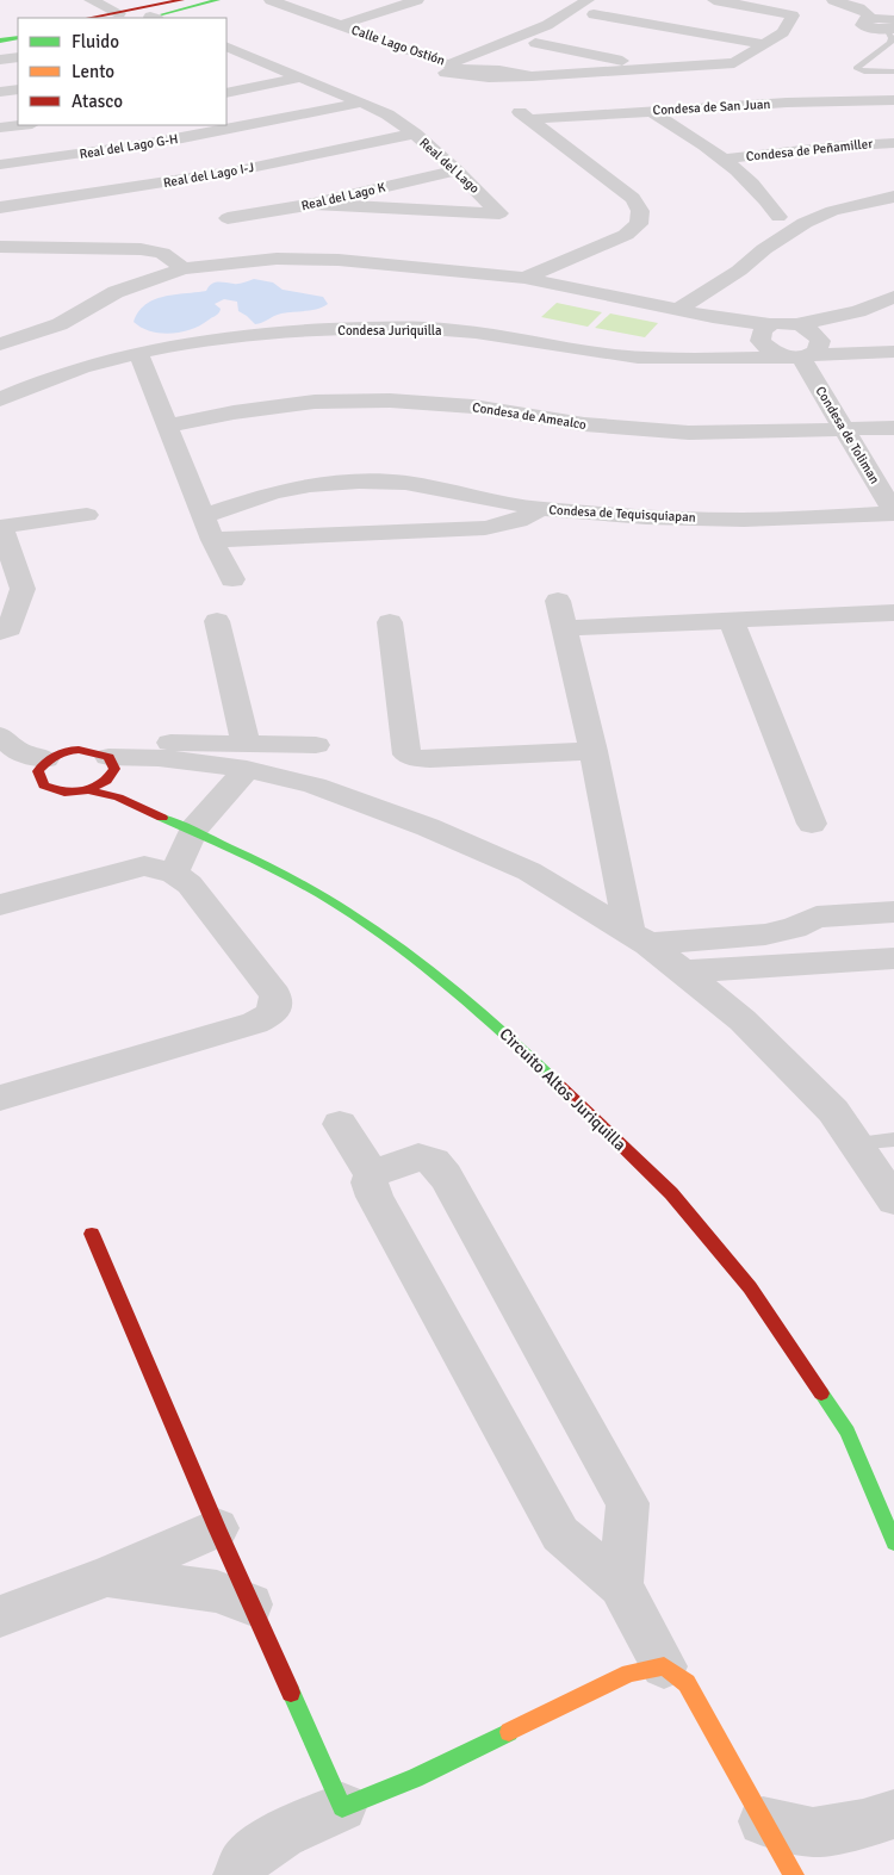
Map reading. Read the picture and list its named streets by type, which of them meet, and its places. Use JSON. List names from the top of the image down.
{
  "streets": {
    "street": [
      "Calle Lago Ostión",
      "Condesa de San Juan",
      "Real del Lago G-H",
      "Condesa de Peñamiller",
      "Real del Lago",
      "Real del Lago I-J",
      "Real del Lago K",
      "Condesa Juriquilla",
      "Condesa de Amealco",
      "Condesa de Toliman",
      "Condesa de Tequisquiapan",
      "Circuito Altos Juriquilla"
    ]
  },
  "crossings": [
    ["Real del Lago G-H", "Real del Lago"],
    ["Real del Lago", "Real del Lago I-J"],
    ["Real del Lago", "Real del Lago K"],
    ["Condesa Juriquilla", "Condesa de Toliman"],
    ["Condesa de Amealco", "Condesa de Toliman"],
    ["Condesa de Toliman", "Condesa de Tequisquiapan"]
  ],
  "legend": ["Fluido", "Lento", "Atasco"]
}
